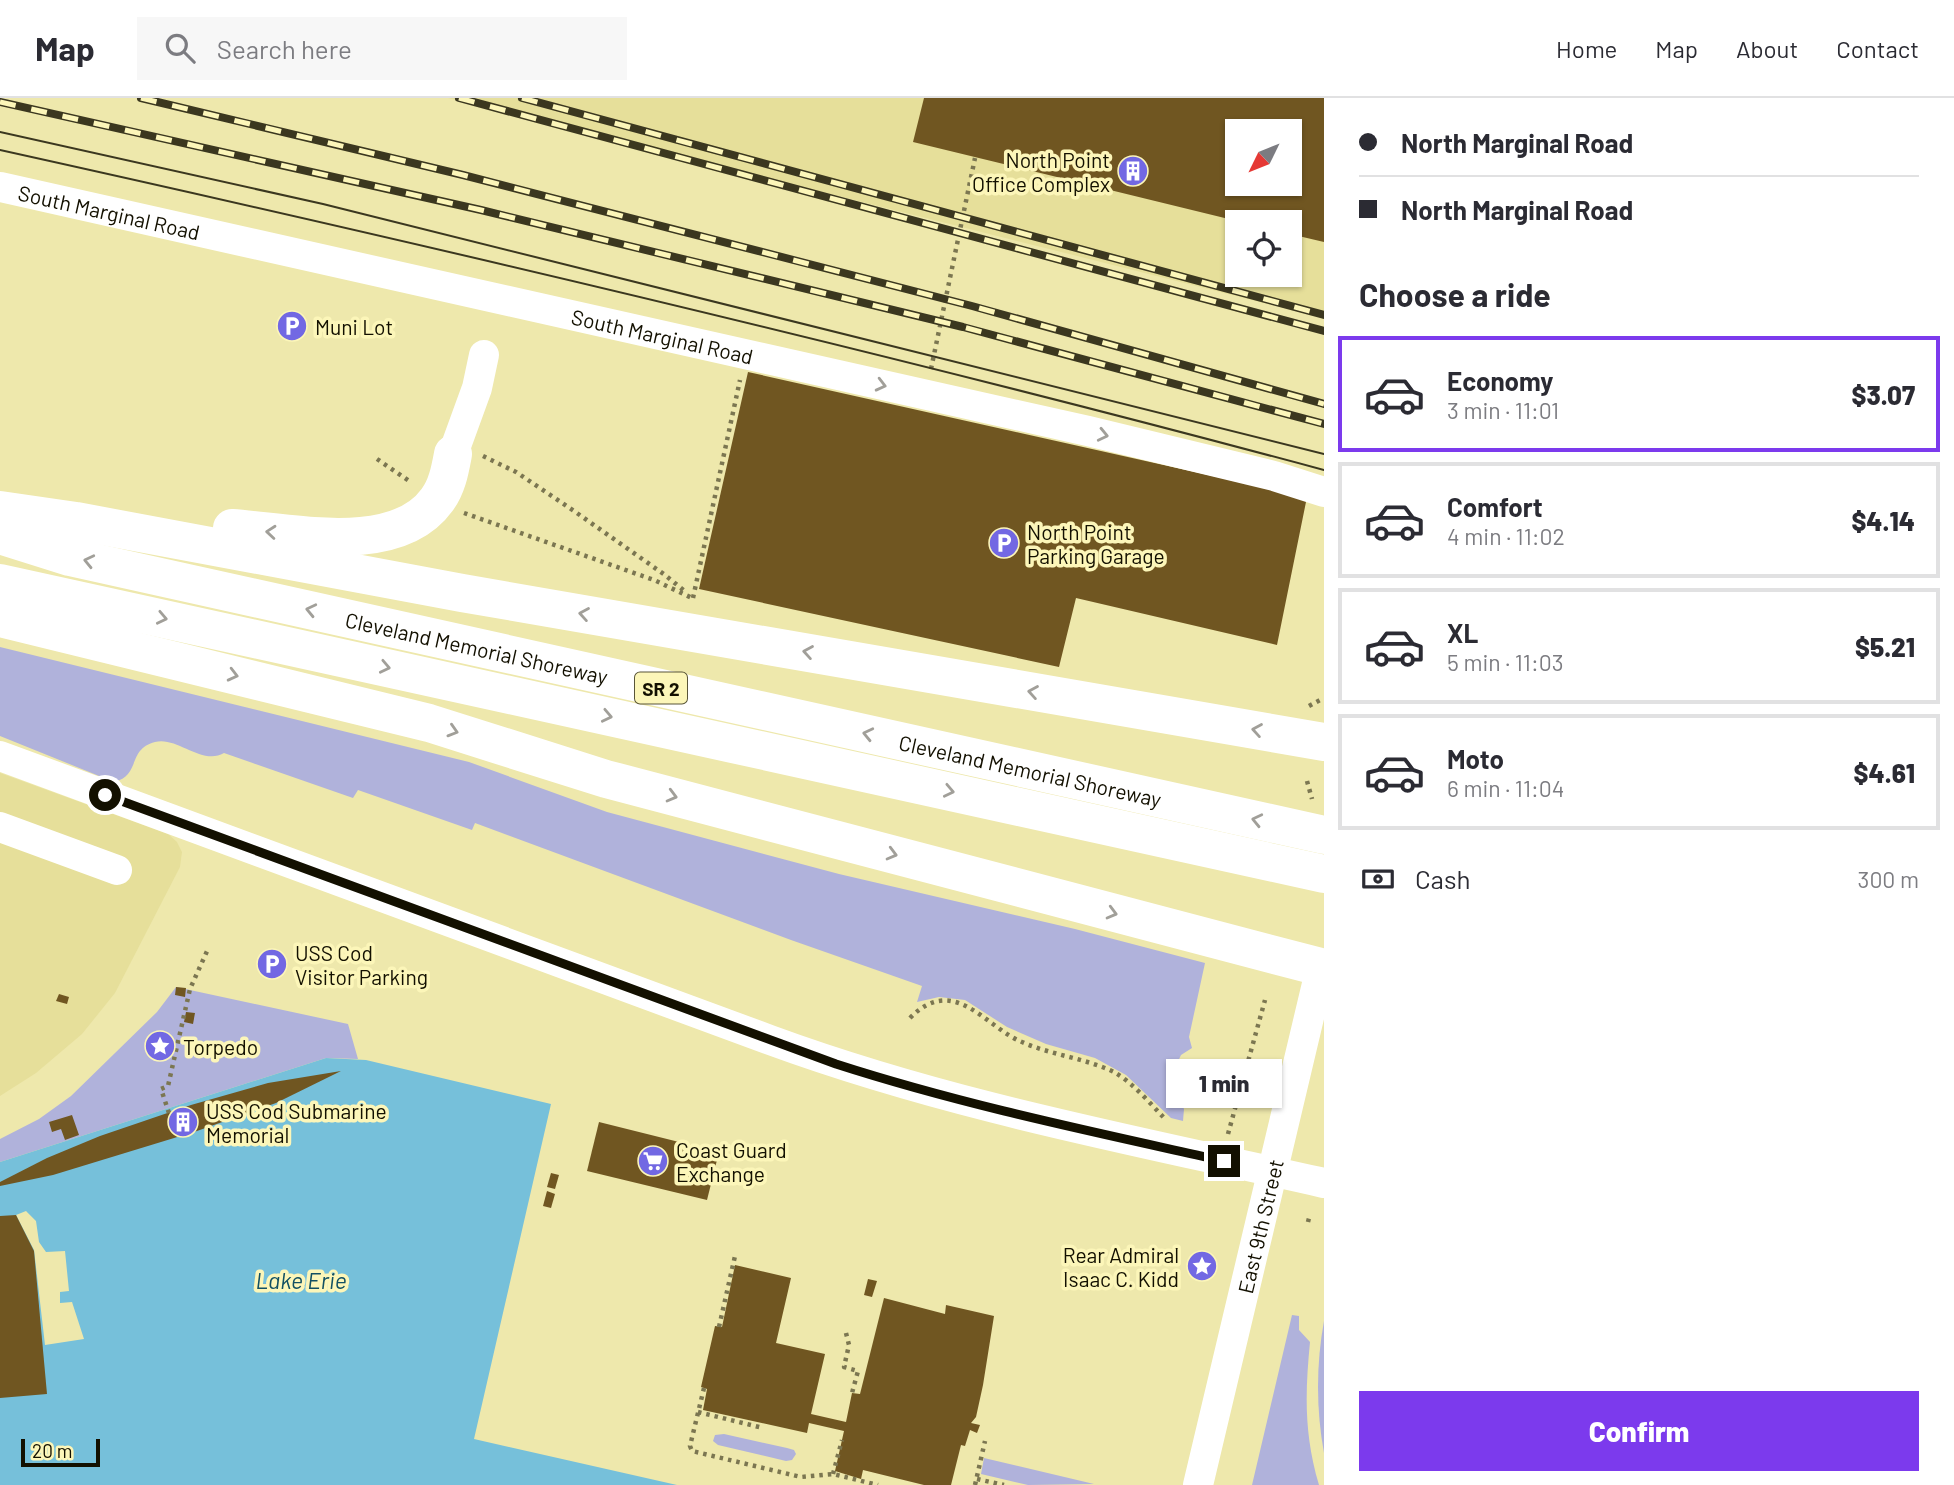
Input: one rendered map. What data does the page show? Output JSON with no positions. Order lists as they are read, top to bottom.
{
  "streets": {
    "highway": ["Cleveland Memorial Shoreway", "SR 2"],
    "street": ["South Marginal Road", "East 9th Street"]
  },
  "one_way": ["South Marginal Road"],
  "water": ["Lake Erie"],
  "places": {
    "building": ["North Point Office Complex", "USS Cod Submarine Memorial"],
    "parking": ["Muni Lot", "North Point Parking Garage", "USS Cod Visitor Parking"],
    "place": ["Torpedo", "Rear Admiral Isaac C. Kidd"],
    "supermarket": ["Coast Guard Exchange"]
  },
  "scale_bar": "20 m",
  "north": "bottom left",
  "page": {
    "header": "Map",
    "search": "Search here",
    "nav": [
      "Home",
      "Map",
      "About",
      "Contact"
    ],
    "banner": ["North Marginal Road", "North Marginal Road"],
    "heading": "Choose a ride",
    "list": [
      {
        "name": "Economy",
        "note": "3 min · 11:01",
        "value": "$3.07"
      },
      {
        "name": "Comfort",
        "note": "4 min · 11:02",
        "value": "$4.14"
      },
      {
        "name": "XL",
        "note": "5 min · 11:03",
        "value": "$5.21"
      },
      {
        "name": "Moto",
        "note": "6 min · 11:04",
        "value": "$4.61"
      }
    ],
    "pay": ["Cash", "300 m"],
    "bubble": "1 min",
    "buttons": "Confirm",
    "scale": "20 m"
  }
}
